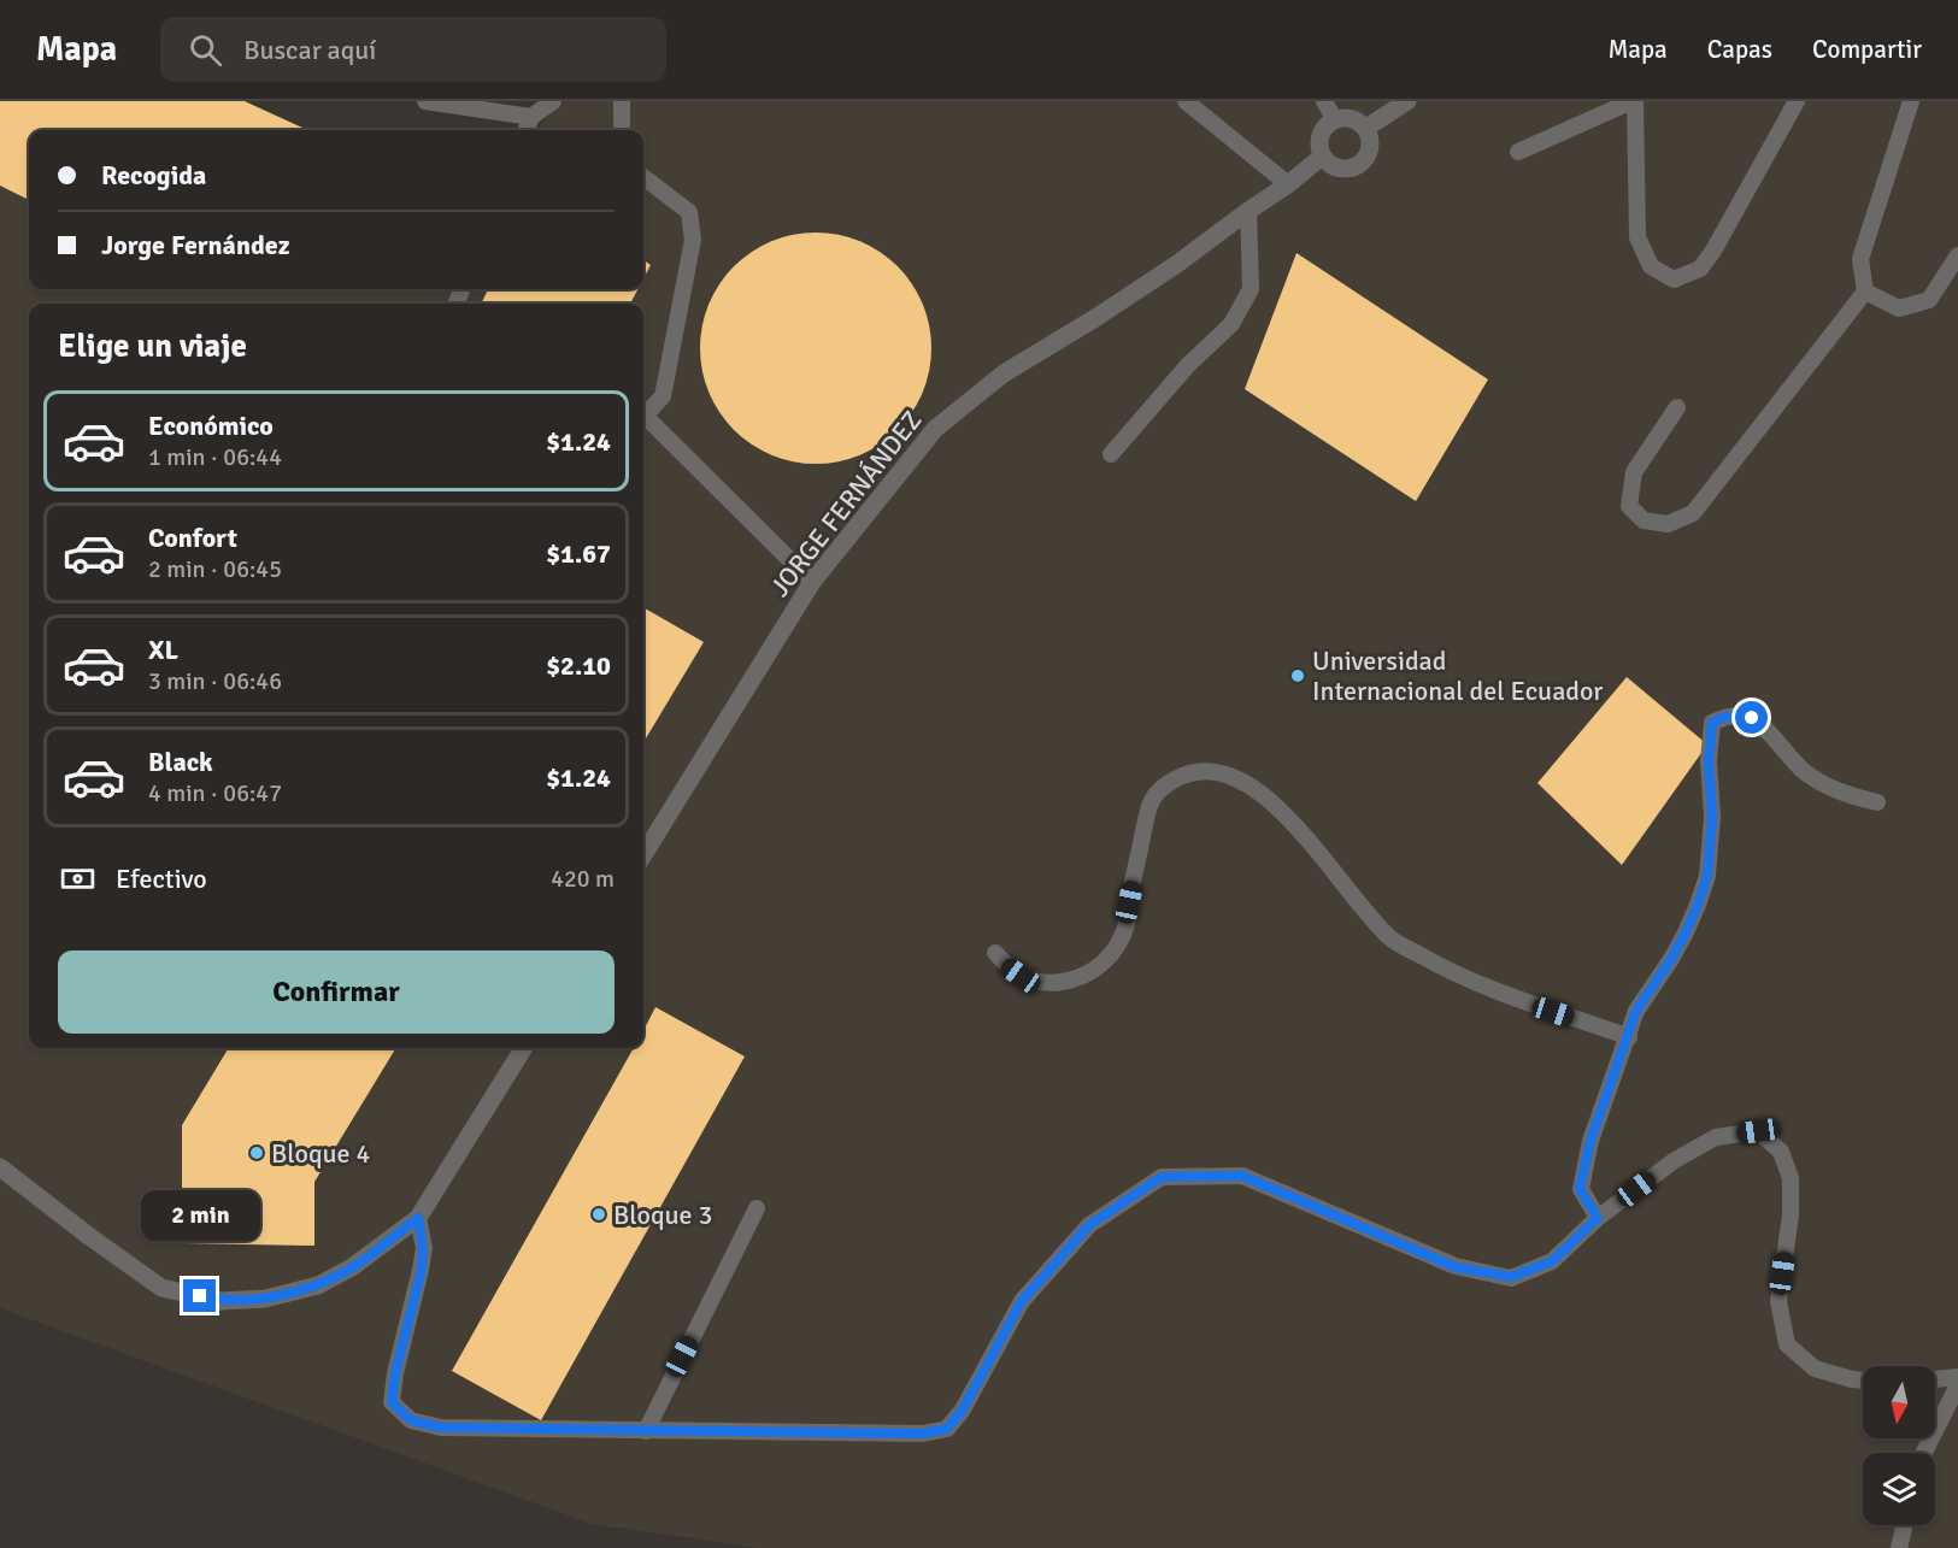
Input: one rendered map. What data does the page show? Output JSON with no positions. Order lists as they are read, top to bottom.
{
  "streets": {
    "street": ["JORGE FERNÁNDEZ"]
  },
  "places": ["Universidad Internacional del Ecuador", "Bloque 4", "Bloque 3"],
  "north": "bottom",
  "page": {
    "header": "Mapa",
    "search": "Buscar aquí",
    "nav": ["Mapa", "Capas", "Compartir"],
    "banner": ["Recogida", "Jorge Fernández"],
    "heading": "Elige un viaje",
    "list": [
      {
        "name": "Económico",
        "note": "1 min · 06:44",
        "value": "$1.24"
      },
      {
        "name": "Confort",
        "note": "2 min · 06:45",
        "value": "$1.67"
      },
      {
        "name": "XL",
        "note": "3 min · 06:46",
        "value": "$2.10"
      },
      {
        "name": "Black",
        "note": "4 min · 06:47",
        "value": "$1.24"
      }
    ],
    "pay": ["Efectivo", "420 m"],
    "buttons": "Confirmar",
    "bubble": "2 min"
  }
}
